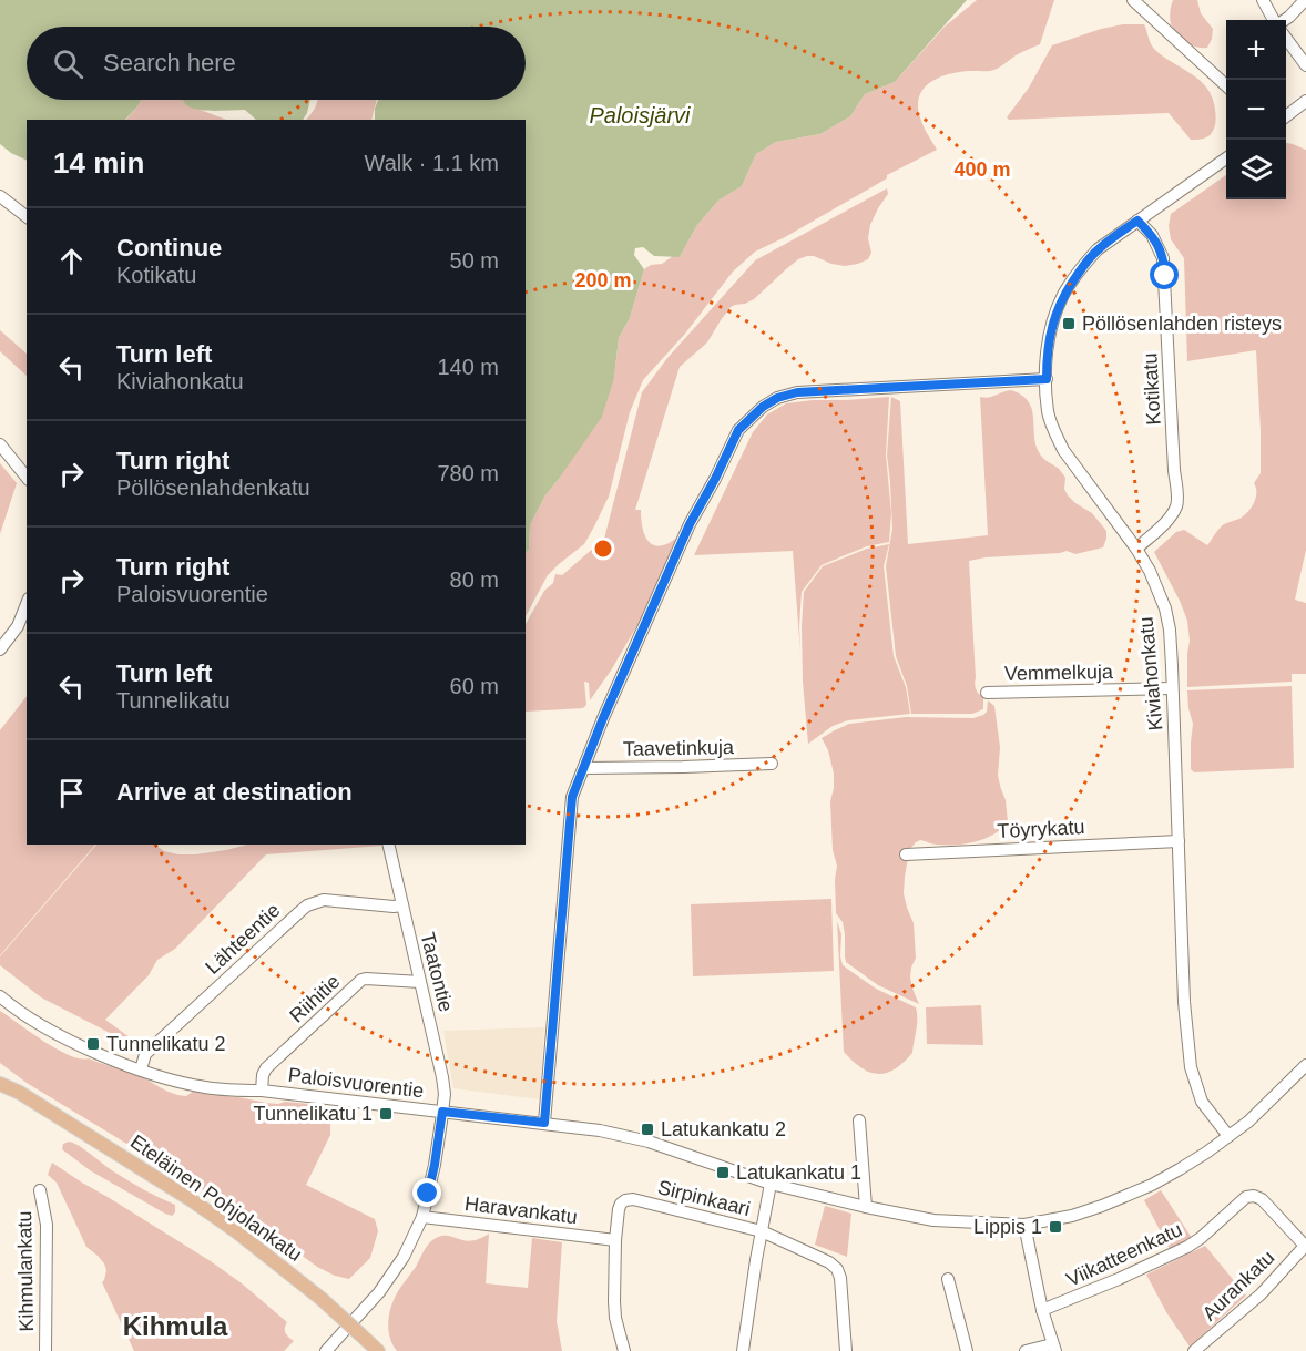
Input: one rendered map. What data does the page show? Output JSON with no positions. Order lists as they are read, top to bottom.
{
  "streets": {
    "main road": ["Eteläinen Pohjolankatu"],
    "street": [
      "Kotikatu",
      "Vemmelkuja",
      "Kiviahonkatu",
      "Taavetinkuja",
      "Töyrykatu",
      "Lähteentie",
      "Taatontie",
      "Riihitie",
      "Paloisvuorentie",
      "Sirpinkaari",
      "Haravankatu",
      "Viikatteenkatu",
      "Kihmulankatu",
      "Aurankatu"
    ]
  },
  "crossings": [
    ["Kotikatu", "Kiviahonkatu"],
    ["Vemmelkuja", "Kiviahonkatu"],
    ["Kiviahonkatu", "Töyrykatu"],
    ["Kiviahonkatu", "Paloisvuorentie"],
    ["Lähteentie", "Taatontie"],
    ["Lähteentie", "Paloisvuorentie"],
    ["Taatontie", "Riihitie"],
    ["Taatontie", "Paloisvuorentie"],
    ["Taatontie", "Haravankatu"],
    ["Riihitie", "Paloisvuorentie"],
    ["Sirpinkaari", "Haravankatu"],
    ["Viikatteenkatu", "Aurankatu"]
  ],
  "districts": ["Kihmula"],
  "water": ["Paloisjärvi"],
  "places": {
    "transit": [
      "Pöllösenlahden risteys",
      "Tunnelikatu 2",
      "Tunnelikatu 1",
      "Latukankatu 2",
      "Latukankatu 1",
      "Lippis 1"
    ]
  },
  "page": {
    "map_buttons": ["+", "−"],
    "search": "Search here",
    "heading": ["14 min", "Walk · 1.1 km"],
    "list": [
      ["Continue", "Kotikatu", "50 m"],
      ["Turn left", "Kiviahonkatu", "140 m"],
      ["Turn right", "Pöllösenlahdenkatu", "780 m"],
      ["Turn right", "Paloisvuorentie", "80 m"],
      ["Turn left", "Tunnelikatu", "60 m"],
      "Arrive at destination"
    ]
  },
  "rings": ["400 m", "200 m"]
}
